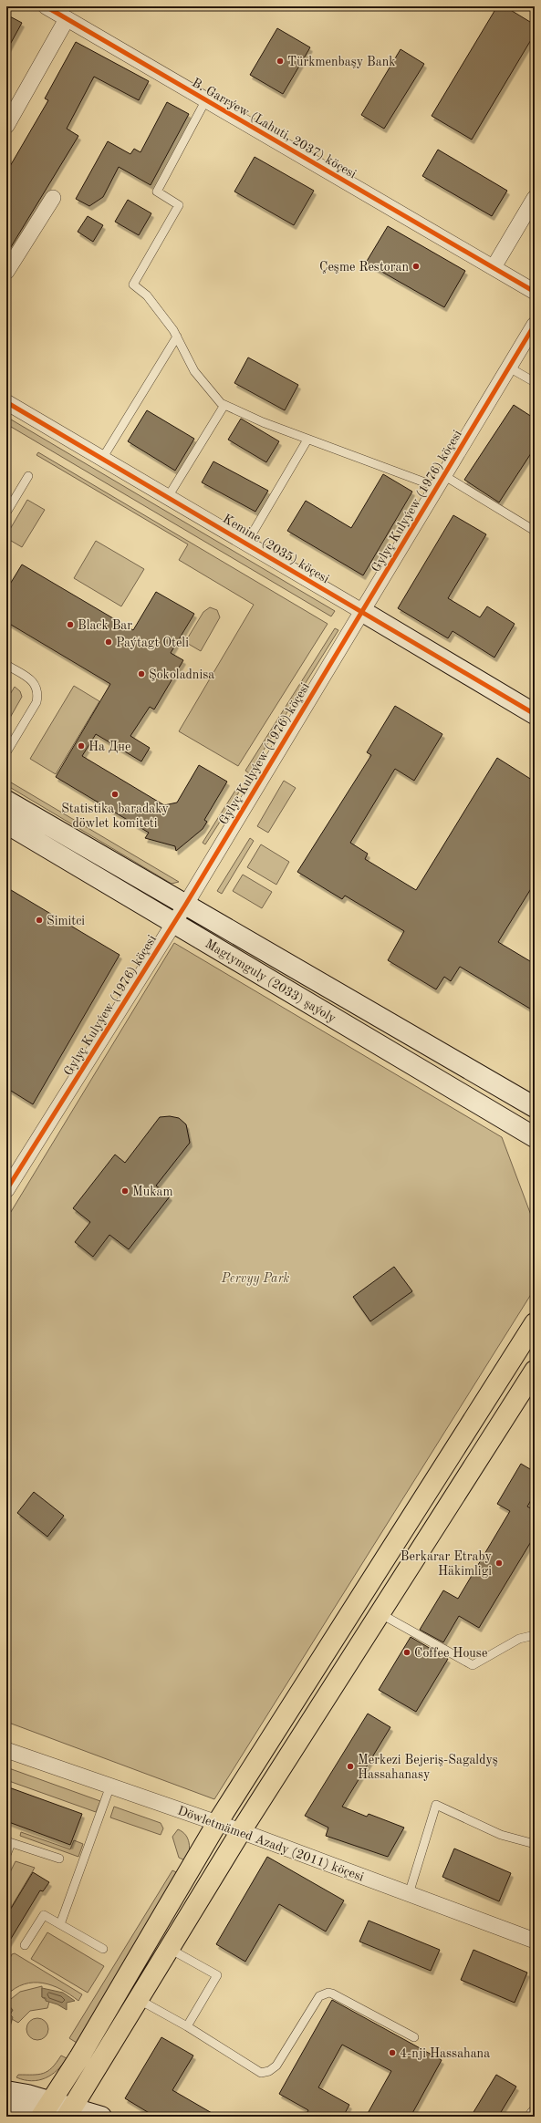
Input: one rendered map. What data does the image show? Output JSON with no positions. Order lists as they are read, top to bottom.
{
  "streets": {
    "main road": ["Kemine (2035) köçesi", "Magtymguly (2033) şaýoly"],
    "street": ["B. Garrýew (Lahuti, 2037) köçesi", "Gylyç Kulyýew (1976) köçesi", "Döwletmämed Azady (2011) köçesi"]
  },
  "crossings": [
    ["Gylyç Kulyýew (1976) köçesi", "Kemine (2035) köçesi"],
    ["Gylyç Kulyýew (1976) köçesi", "Magtymguly (2033) şaýoly"]
  ],
  "parks": ["Pervyy Park"],
  "places": [
    "Türkmenbaşy Bank",
    "Çeşme Restoran",
    "Black Bar",
    "Paýtagt Oteli",
    "Şokoladnisa",
    "На Дне",
    "Statistika baradaky döwlet komiteti",
    "Simitci",
    "Mukam",
    "Berkarar Etraby Häkimligi",
    "Coffee House",
    "Merkezi Bejeriş-Sagaldyş Hassahanasy",
    "4-nji Hassahana"
  ]
}
